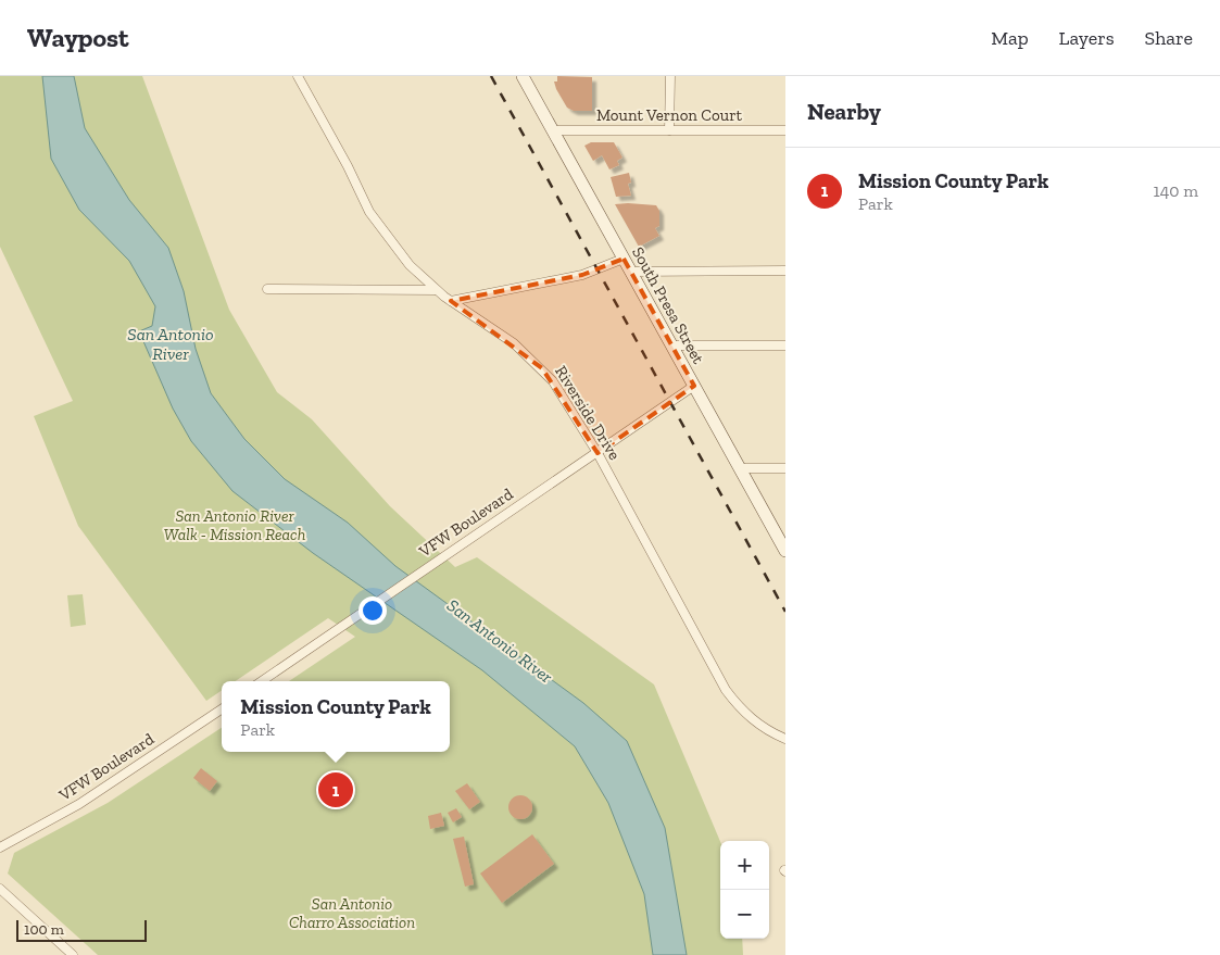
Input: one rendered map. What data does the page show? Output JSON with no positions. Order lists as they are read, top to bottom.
{
  "streets": {
    "main road": ["South Presa Street"],
    "street": ["Mount Vernon Court", "Riverside Drive", "VFW Boulevard"]
  },
  "crossings": [
    ["Mount Vernon Court", "South Presa Street"],
    ["South Presa Street", "VFW Boulevard"],
    ["Riverside Drive", "VFW Boulevard"]
  ],
  "water": ["San Antonio River"],
  "parks": ["San Antonio River Walk - Mission Reach", "San Antonio Charro Association"],
  "scale_bar": "100 m",
  "page": {
    "header": "Waypost",
    "nav": ["Map", "Layers", "Share"],
    "heading": "Nearby",
    "list": [
      {
        "mark": "1",
        "name": "Mission County Park",
        "note": "Park",
        "value": "140 m"
      }
    ],
    "popup": ["Mission County Park", "Park"],
    "pins": "1",
    "map_buttons": ["+", "−"],
    "scale": "100 m"
  }
}
